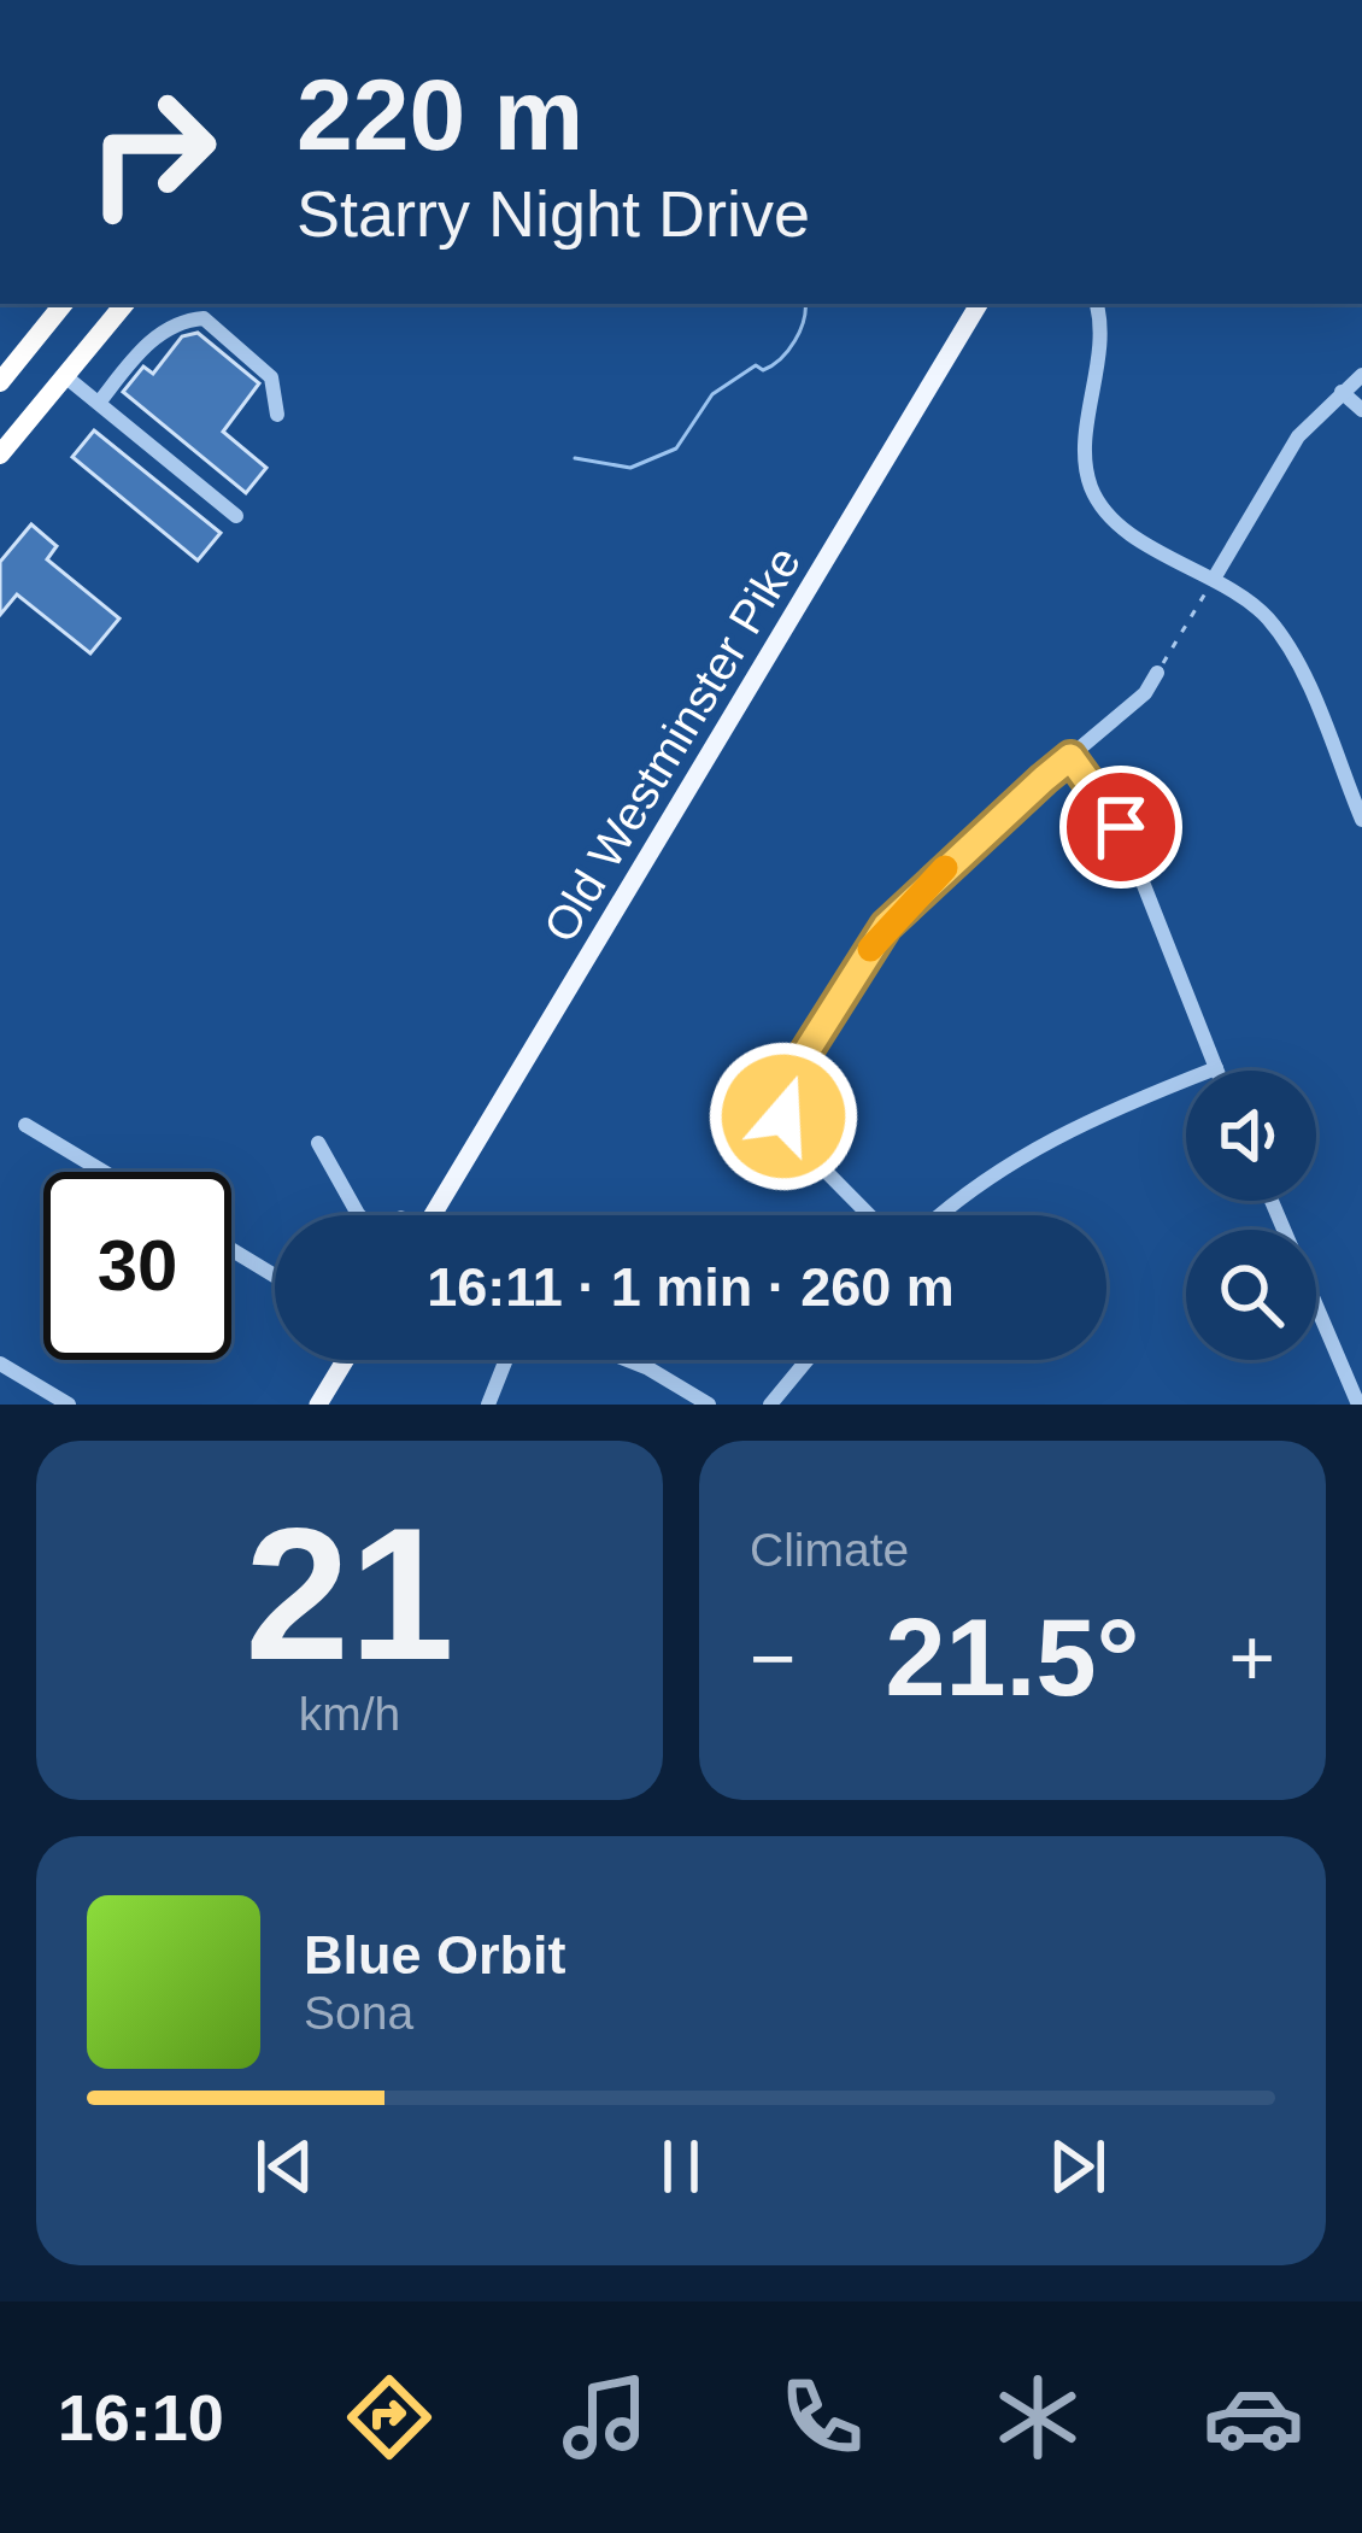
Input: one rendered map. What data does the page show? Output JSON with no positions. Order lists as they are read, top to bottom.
{
  "streets": {
    "main road": ["Old Westminster Pike"]
  },
  "page": {
    "turn": ["220 m", "Starry Night Drive"],
    "limit": "30",
    "trip": "16:11 · 1 min · 260 m",
    "tile": [
      ["21", "km/h"],
      "Climate"
    ],
    "heat": ["−", "21.5°", "+"],
    "song": ["Blue Orbit", "Sona"],
    "tabs": "16:10"
  }
}
